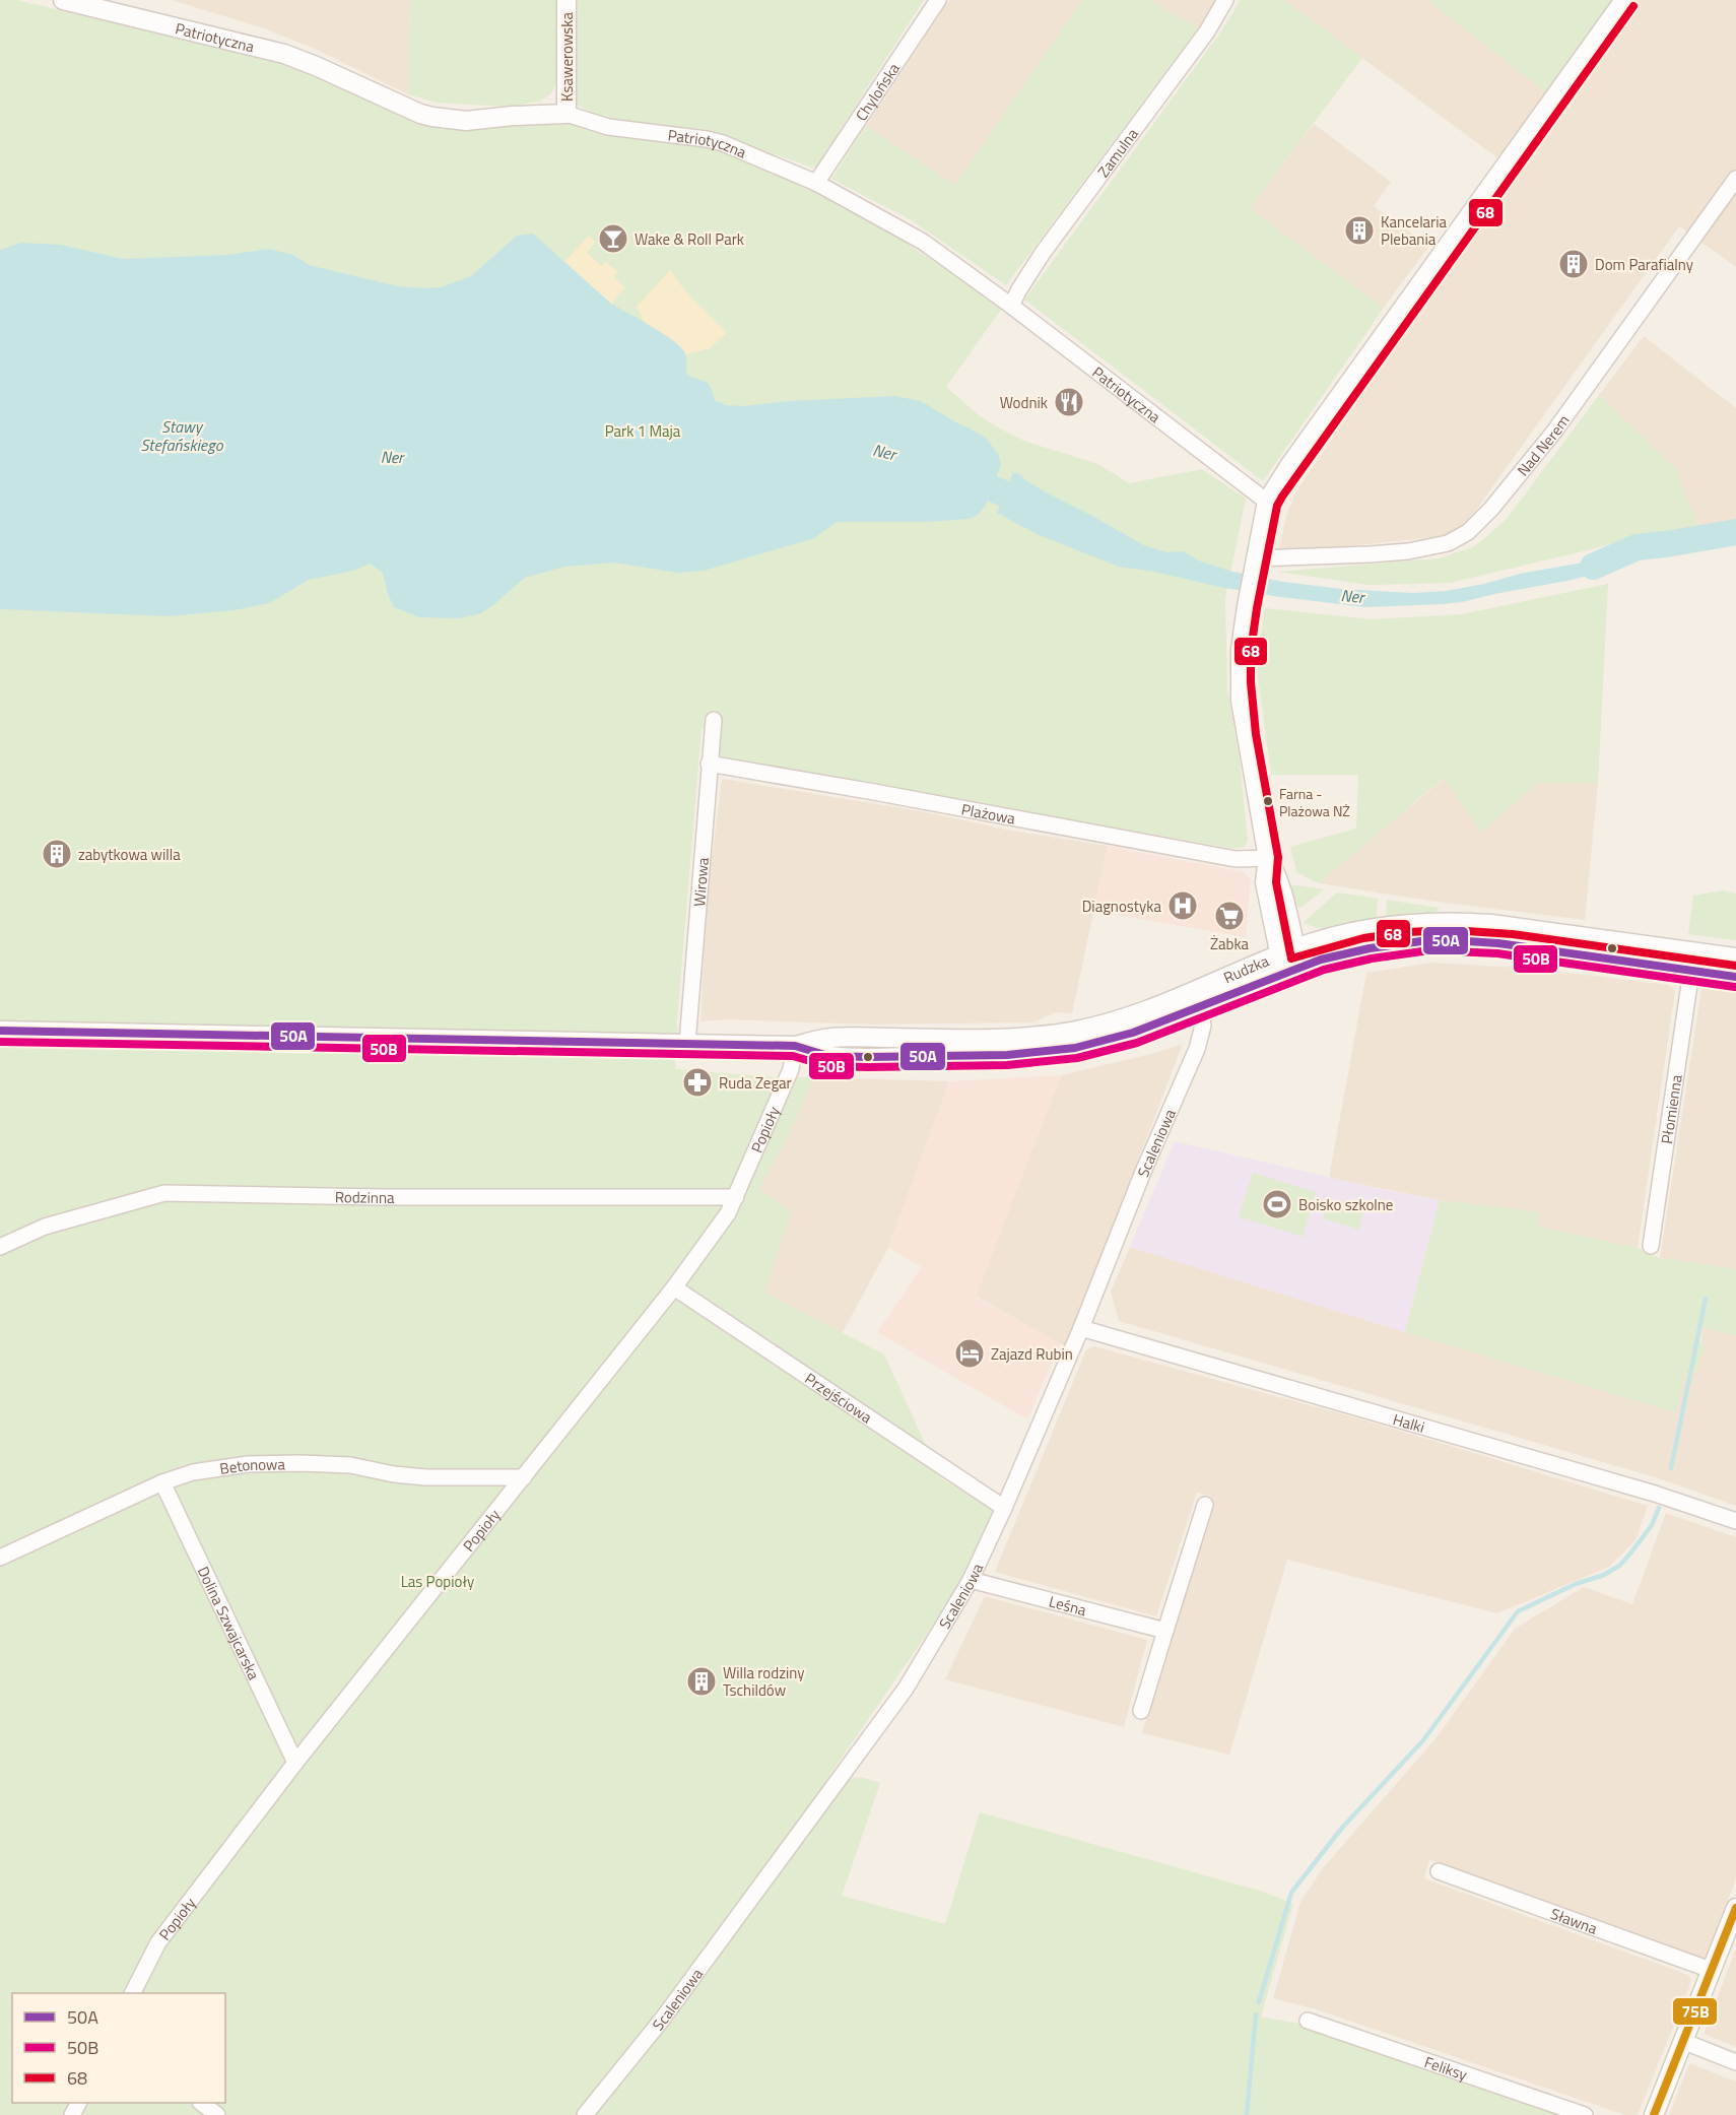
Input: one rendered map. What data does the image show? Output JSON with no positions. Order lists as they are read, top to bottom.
{
  "streets": {
    "street": [
      "Patriotyczna",
      "Ksawerowska",
      "Chylońska",
      "Zamulna",
      "Nad Nerem",
      "Plażowa",
      "Wirowa",
      "Rudzka",
      "Płomienna",
      "Popioły",
      "Scaleniowa",
      "Rodzinna",
      "Przejściowa",
      "Halki",
      "Betonowa",
      "Leśna",
      "Dolina Szwajcarska",
      "Sławna",
      "Feliksy"
    ]
  },
  "crossings": [
    ["Patriotyczna", "Ksawerowska"],
    ["Patriotyczna", "Chylońska"],
    ["Patriotyczna", "Zamulna"],
    ["Plażowa", "Wirowa"],
    ["Wirowa", "Rudzka"],
    ["Rudzka", "Płomienna"],
    ["Rudzka", "Popioły"],
    ["Rudzka", "Scaleniowa"],
    ["Popioły", "Rodzinna"],
    ["Popioły", "Przejściowa"],
    ["Popioły", "Betonowa"],
    ["Popioły", "Dolina Szwajcarska"],
    ["Scaleniowa", "Przejściowa"],
    ["Scaleniowa", "Halki"],
    ["Scaleniowa", "Leśna"],
    ["Betonowa", "Dolina Szwajcarska"]
  ],
  "water": ["Stawy Stefańskiego", "Ner"],
  "parks": ["Park 1 Maja", "Las Popioły"],
  "places": {
    "building": [
      "Kancelaria Plebania",
      "Dom Parafialny",
      "zabytkowa willa",
      "Willa rodziny Tschildów"
    ],
    "bar": ["Wake & Roll Park"],
    "restaurant": ["Wodnik"],
    "other": ["Farna - Plażowa NŻ"],
    "hospital": ["Diagnostyka"],
    "supermarket": ["Żabka"],
    "pharmacy": ["Ruda Zegar"],
    "sports": ["Boisko szkolne"],
    "hotel": ["Zajazd Rubin"]
  },
  "lines": [
    "transit line 68",
    "transit line 50A",
    "transit line 50B",
    "transit line 75B"
  ],
  "legend": ["50A", "50B", "68"]
}
